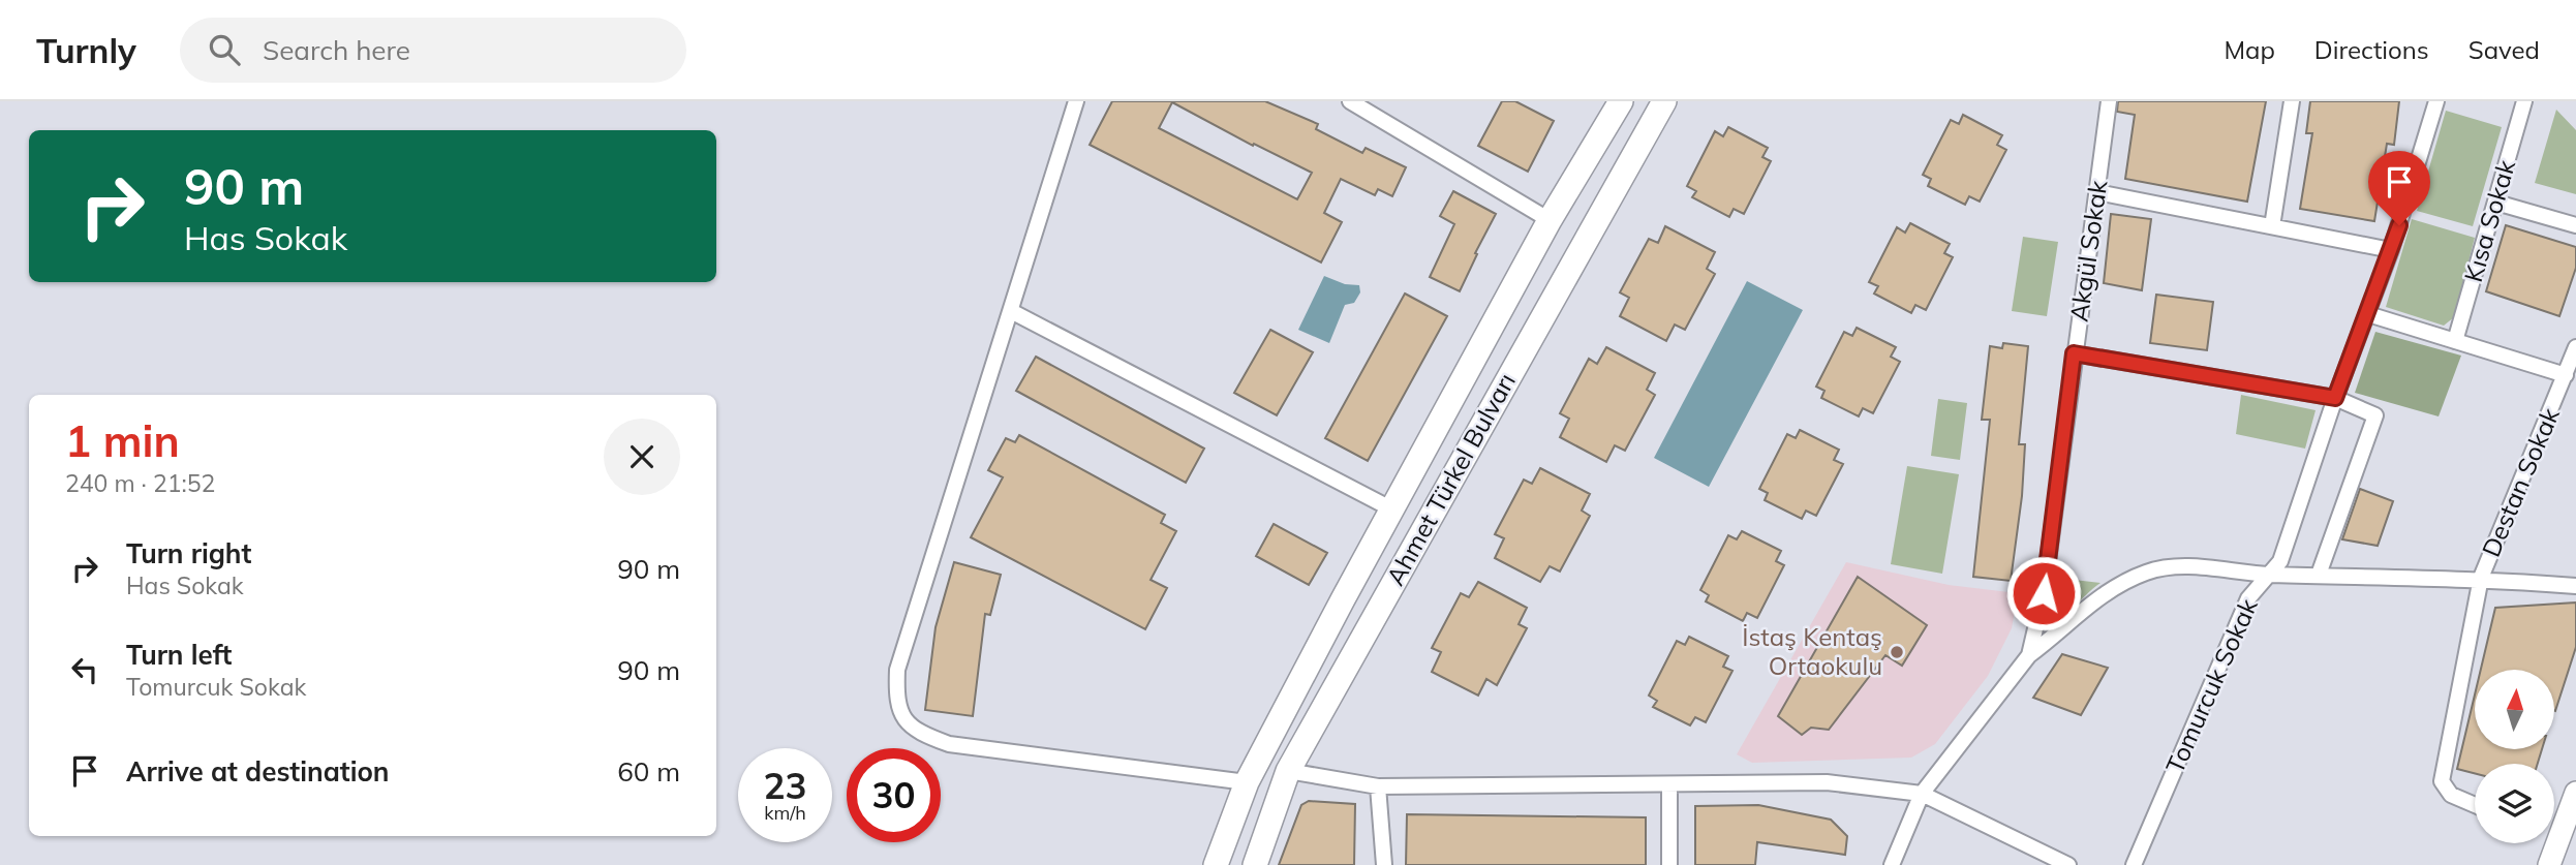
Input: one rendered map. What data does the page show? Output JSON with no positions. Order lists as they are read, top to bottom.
{
  "streets": {
    "main road": ["Ahmet Türkel Bulvarı"],
    "street": [
      "Kısa Sokak",
      "Akgül Sokak",
      "Destan Sokak",
      "Tomurcuk Sokak"
    ]
  },
  "places": ["İstaş Kentaş Ortaokulu"],
  "north": "top",
  "page": {
    "header": "Turnly",
    "search": "Search here",
    "nav": ["Map", "Directions", "Saved"],
    "turn": ["90 m", "Has Sokak"],
    "heading": ["1 min", "240 m · 21:52"],
    "list": [
      {
        "name": "Turn right",
        "note": "Has Sokak",
        "value": "90 m"
      },
      {
        "name": "Turn left",
        "note": "Tomurcuk Sokak",
        "value": "90 m"
      },
      {
        "name": "Arrive at destination",
        "value": "60 m"
      }
    ],
    "speed": "23 km/h",
    "limit": "30"
  }
}
